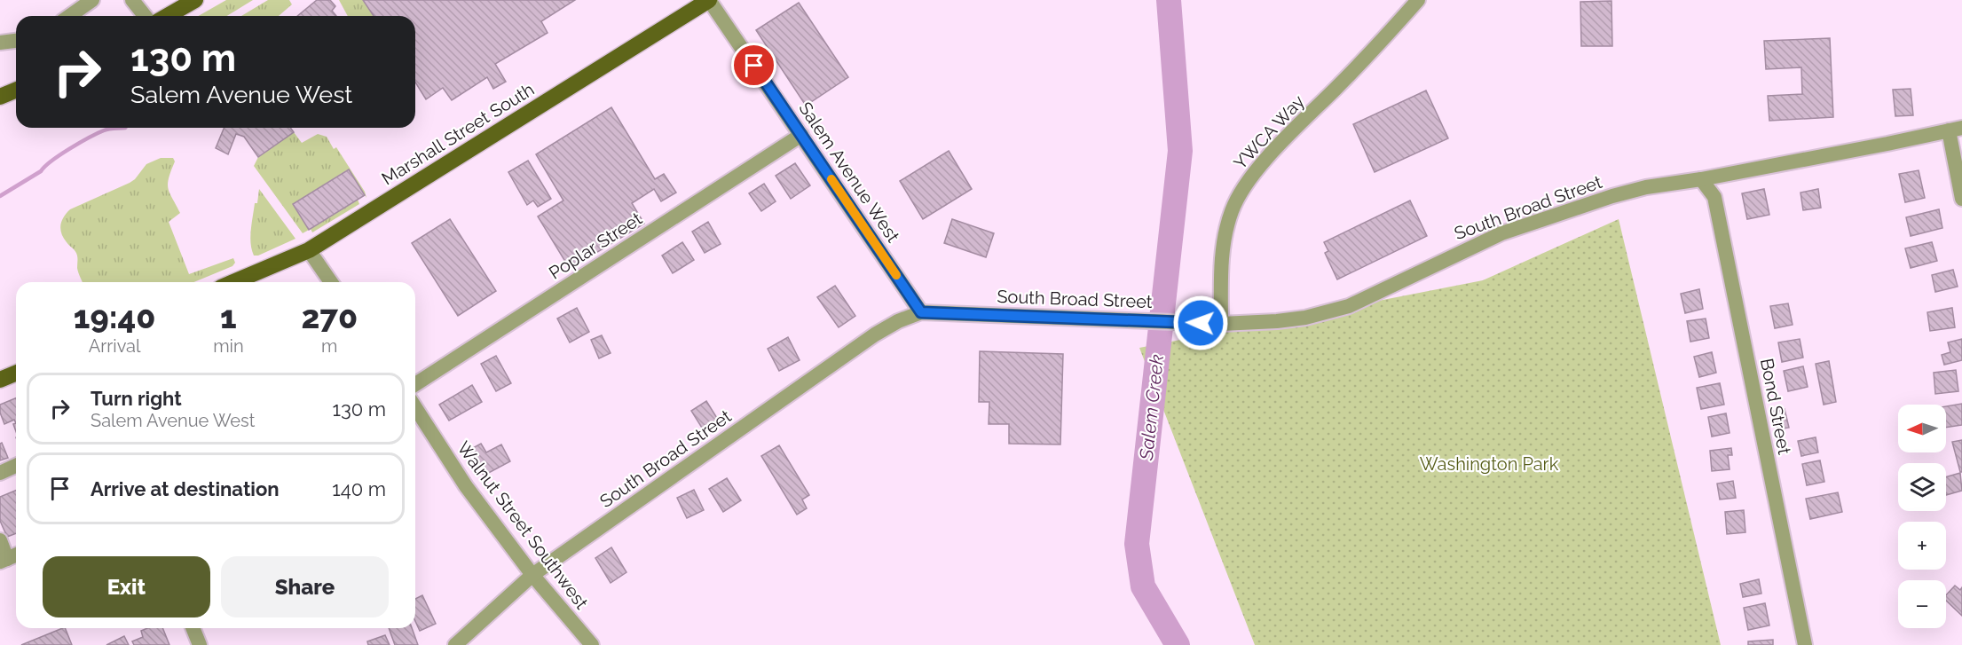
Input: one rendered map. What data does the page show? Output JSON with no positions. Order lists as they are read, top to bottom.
{
  "streets": {
    "main road": ["Marshall Street South"],
    "street": [
      "YWCA Way",
      "Salem Avenue West",
      "South Broad Street",
      "Poplar Street",
      "Bond Street",
      "Walnut Street Southwest"
    ]
  },
  "crossings": [
    ["YWCA Way", "South Broad Street"],
    ["Marshall Street South", "Salem Avenue West"],
    ["Salem Avenue West", "South Broad Street"],
    ["Salem Avenue West", "Poplar Street"],
    ["South Broad Street", "Bond Street"],
    ["South Broad Street", "Walnut Street Southwest"]
  ],
  "water": ["Salem Creek"],
  "parks": ["Washington Park"],
  "north": "left",
  "page": {
    "turn": ["130 m", "Salem Avenue West"],
    "eta": [
      "19:40",
      "Arrival",
      "1",
      "min",
      "270",
      "m"
    ],
    "list": [
      {
        "name": "Turn right",
        "note": "Salem Avenue West",
        "value": "130 m"
      },
      {
        "name": "Arrive at destination",
        "value": "140 m"
      }
    ],
    "map_buttons": ["+", "−"],
    "buttons": ["Exit", "Share"]
  }
}
